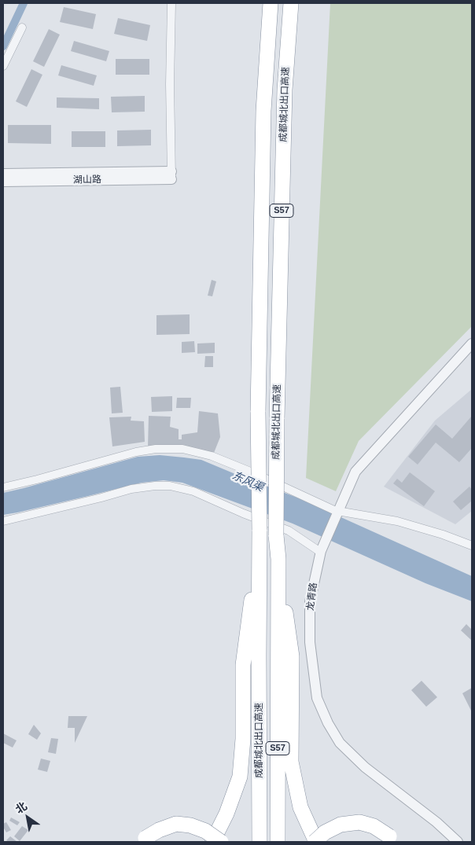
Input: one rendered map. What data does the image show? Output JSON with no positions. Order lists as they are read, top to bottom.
{
  "streets": {
    "highway": ["成都城北出口高速", "S57"],
    "street": ["湖山路", "龙青路"]
  },
  "water": ["东风渠"],
  "north": "top left"
}
